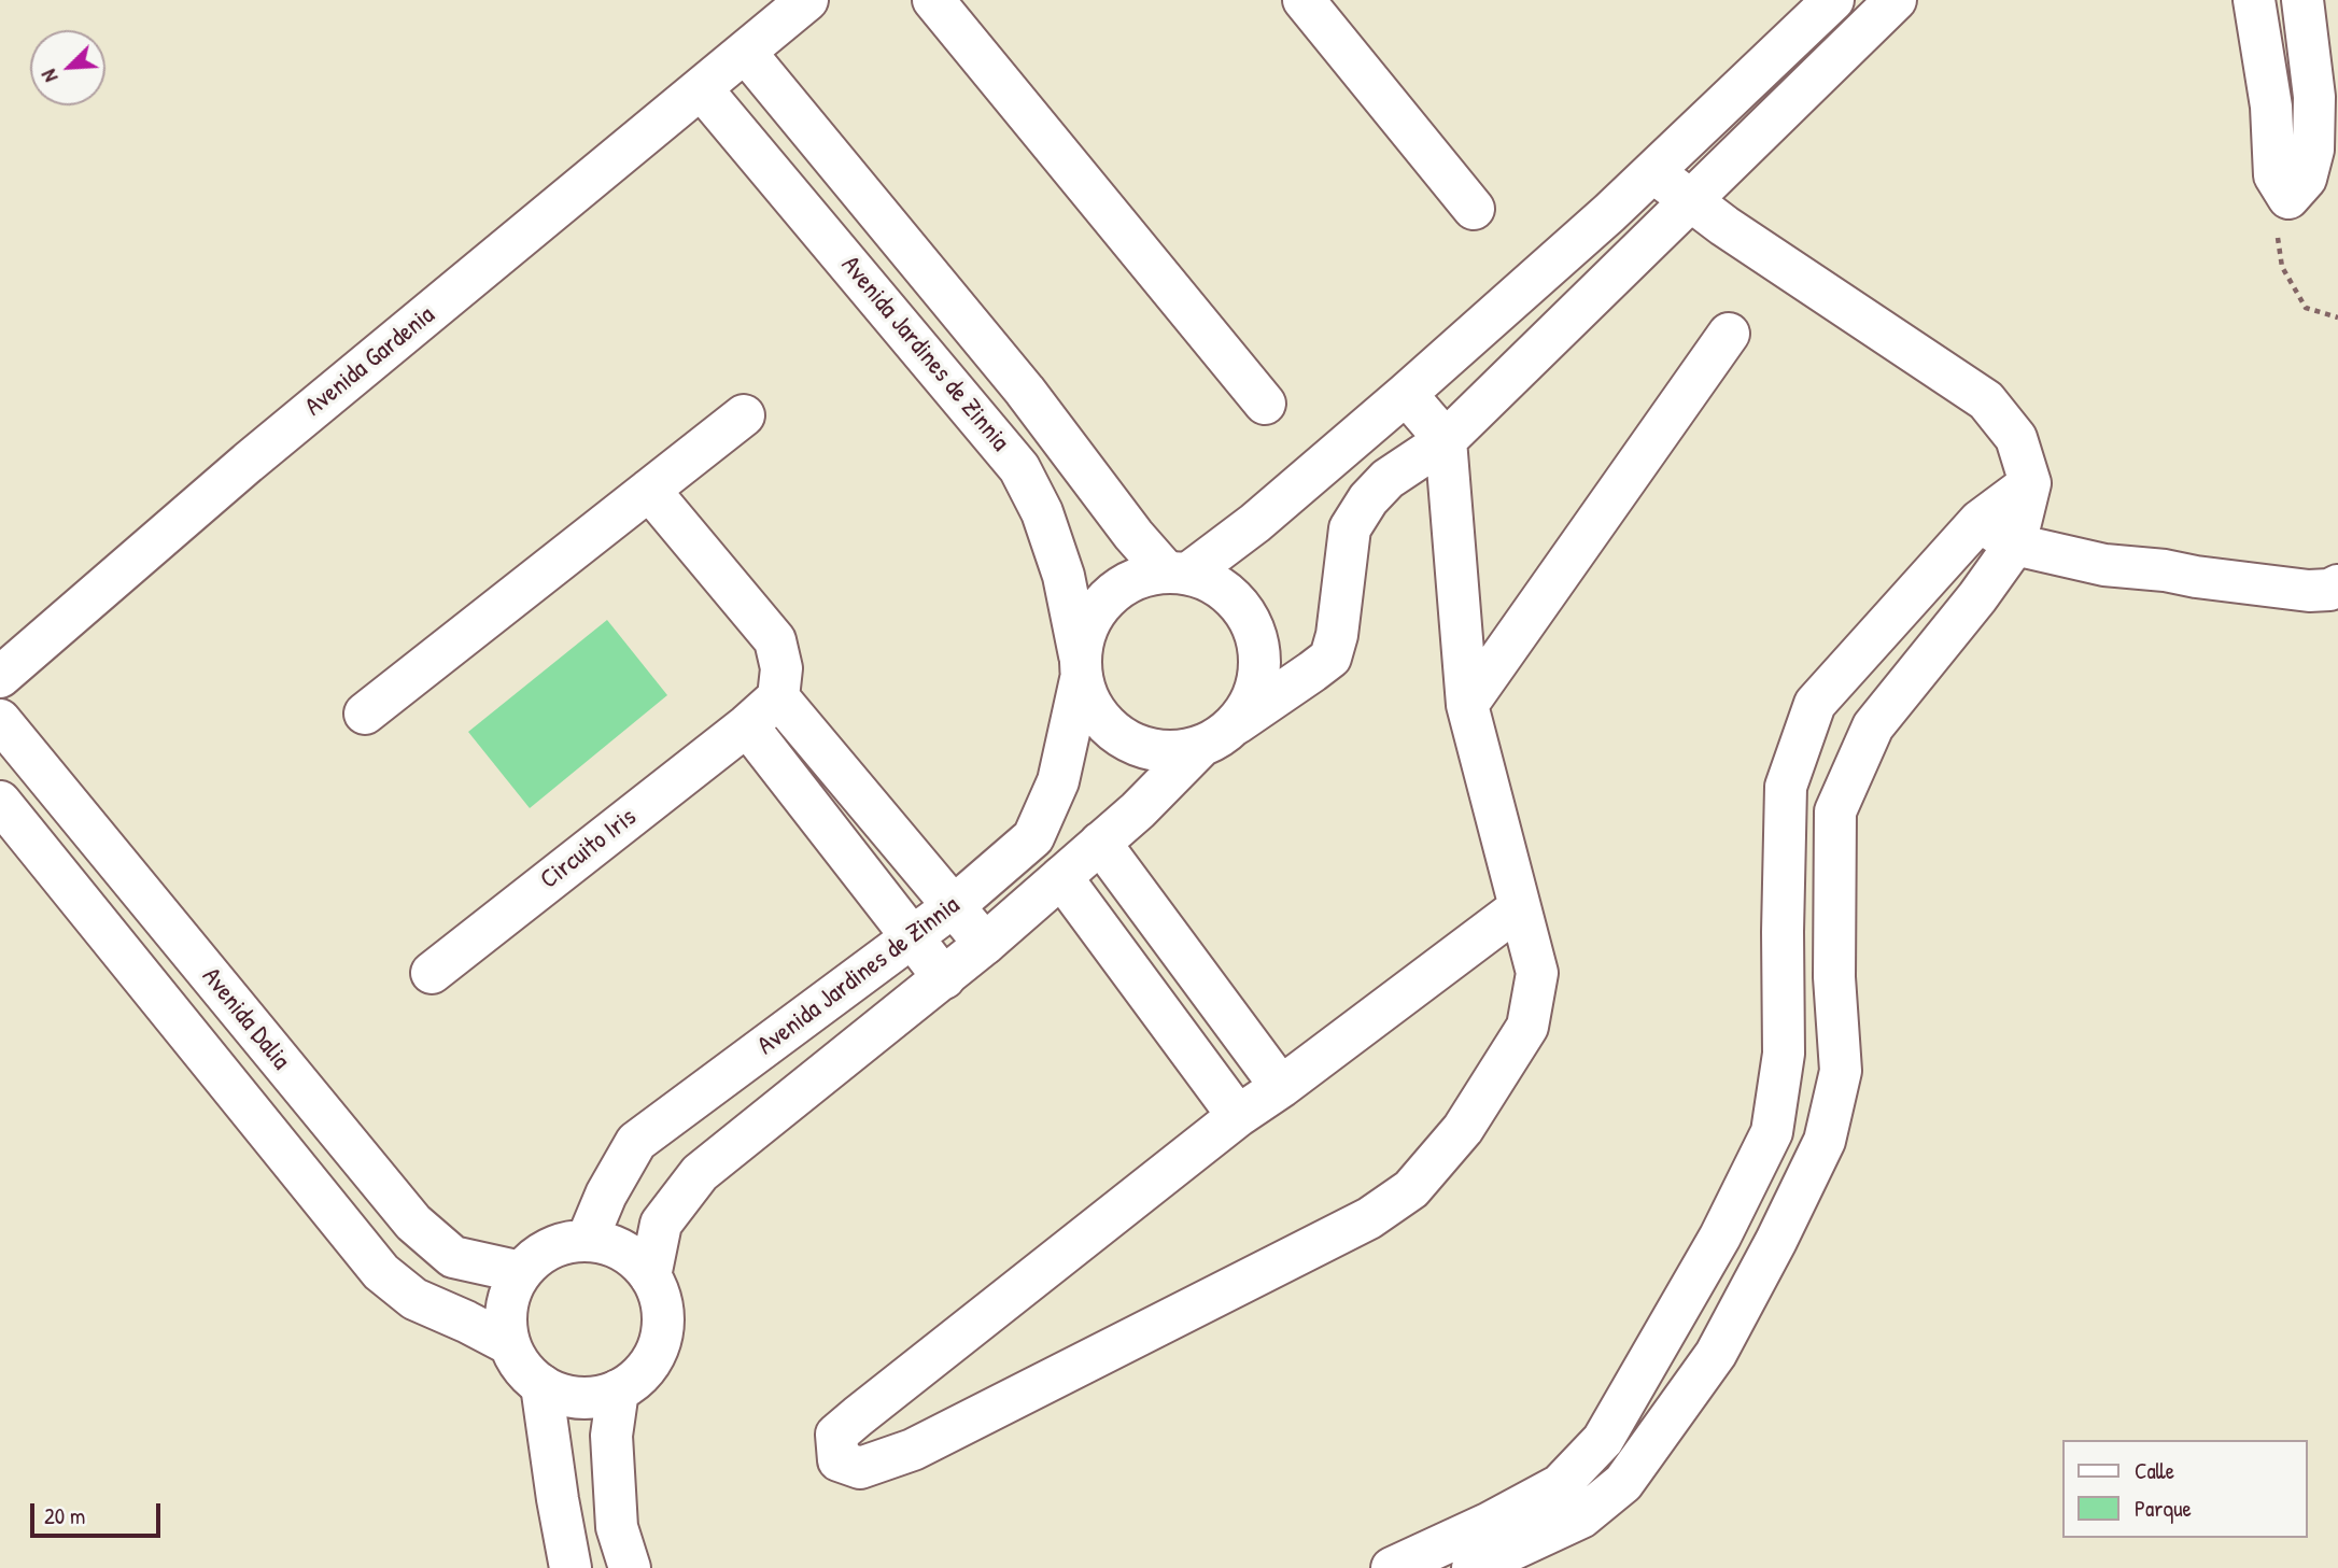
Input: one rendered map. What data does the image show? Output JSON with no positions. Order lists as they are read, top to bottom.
{
  "streets": {
    "street": [
      "Avenida Jardines de Zinnia",
      "Avenida Gardenia",
      "Circuito Iris",
      "Avenida Dalia"
    ]
  },
  "crossings": [
    ["Avenida Jardines de Zinnia", "Avenida Gardenia"],
    ["Avenida Jardines de Zinnia", "Avenida Dalia"]
  ],
  "legend": ["Calle", "Parque"],
  "scale_bar": "20 m",
  "north": "bottom left"
}
